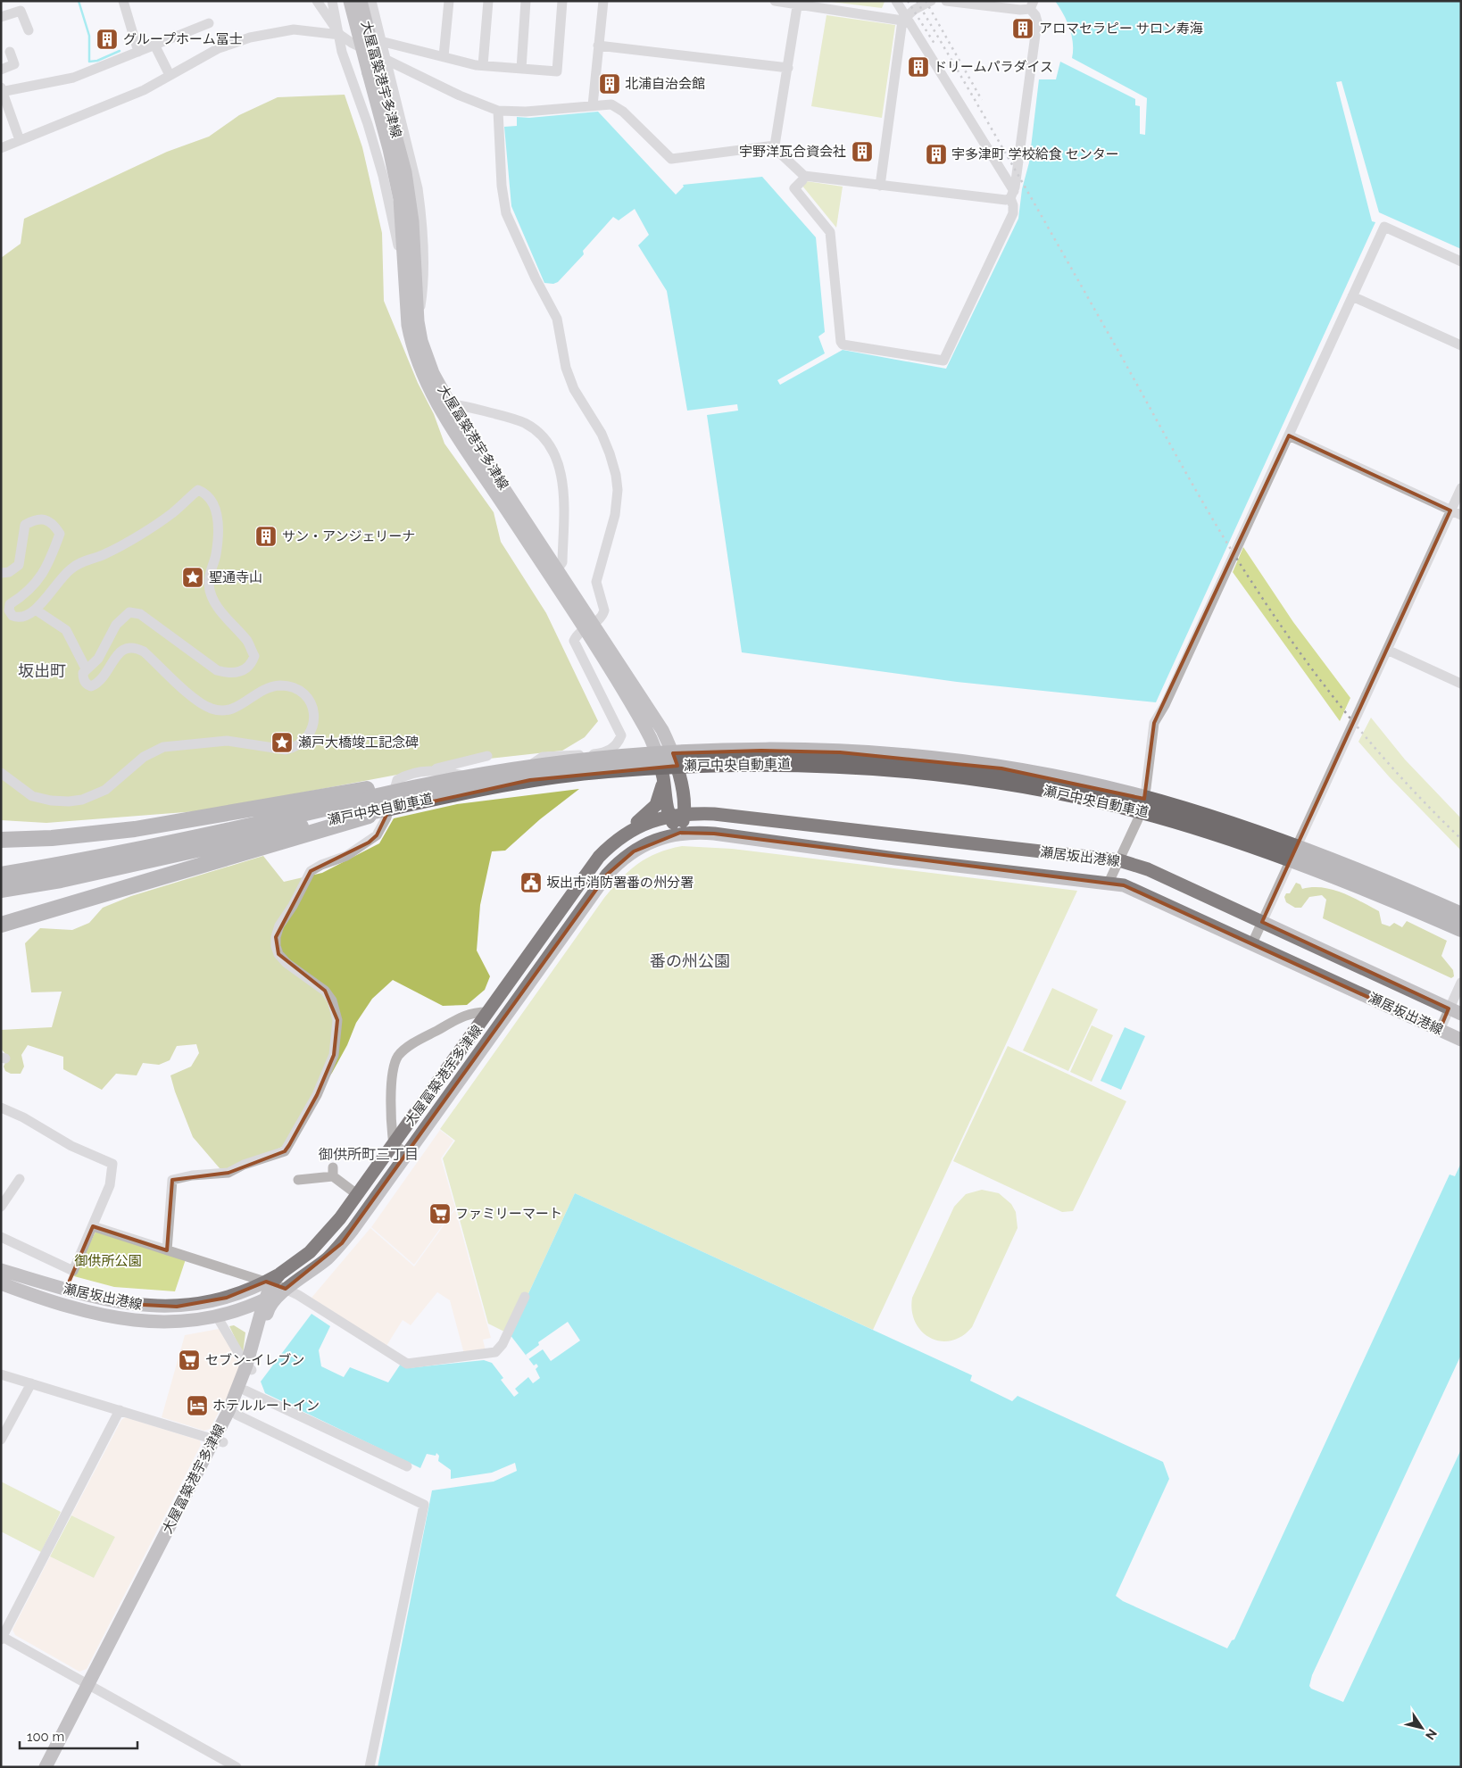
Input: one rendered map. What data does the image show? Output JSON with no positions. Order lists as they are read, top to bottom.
{
  "streets": {
    "highway": ["瀬戸中央自動車道"],
    "main road": ["大屋冨築港宇多津線", "瀬居坂出港線"]
  },
  "crossings": [
    ["大屋冨築港宇多津線", "瀬居坂出港線"]
  ],
  "districts": ["坂出町", "番の州公園", "御供所町三丁目"],
  "parks": ["御供所公園"],
  "places": {
    "building": [
      "アロマセラピー サロン寿海",
      "グループホーム冨士",
      "ドリームパラダイス",
      "北浦自治会館",
      "宇野洋瓦合資会社",
      "宇多津町 学校給食 センター",
      "サン・アンジェリーナ"
    ],
    "place": ["聖通寺山", "瀬戸大橋竣工記念碑"],
    "public building": ["坂出市消防署番の州分署"],
    "supermarket": ["ファミリーマート", "セブン-イレブン"],
    "hotel": ["ホテルルートイン"]
  },
  "scale_bar": "100 m",
  "north": "bottom right"
}
